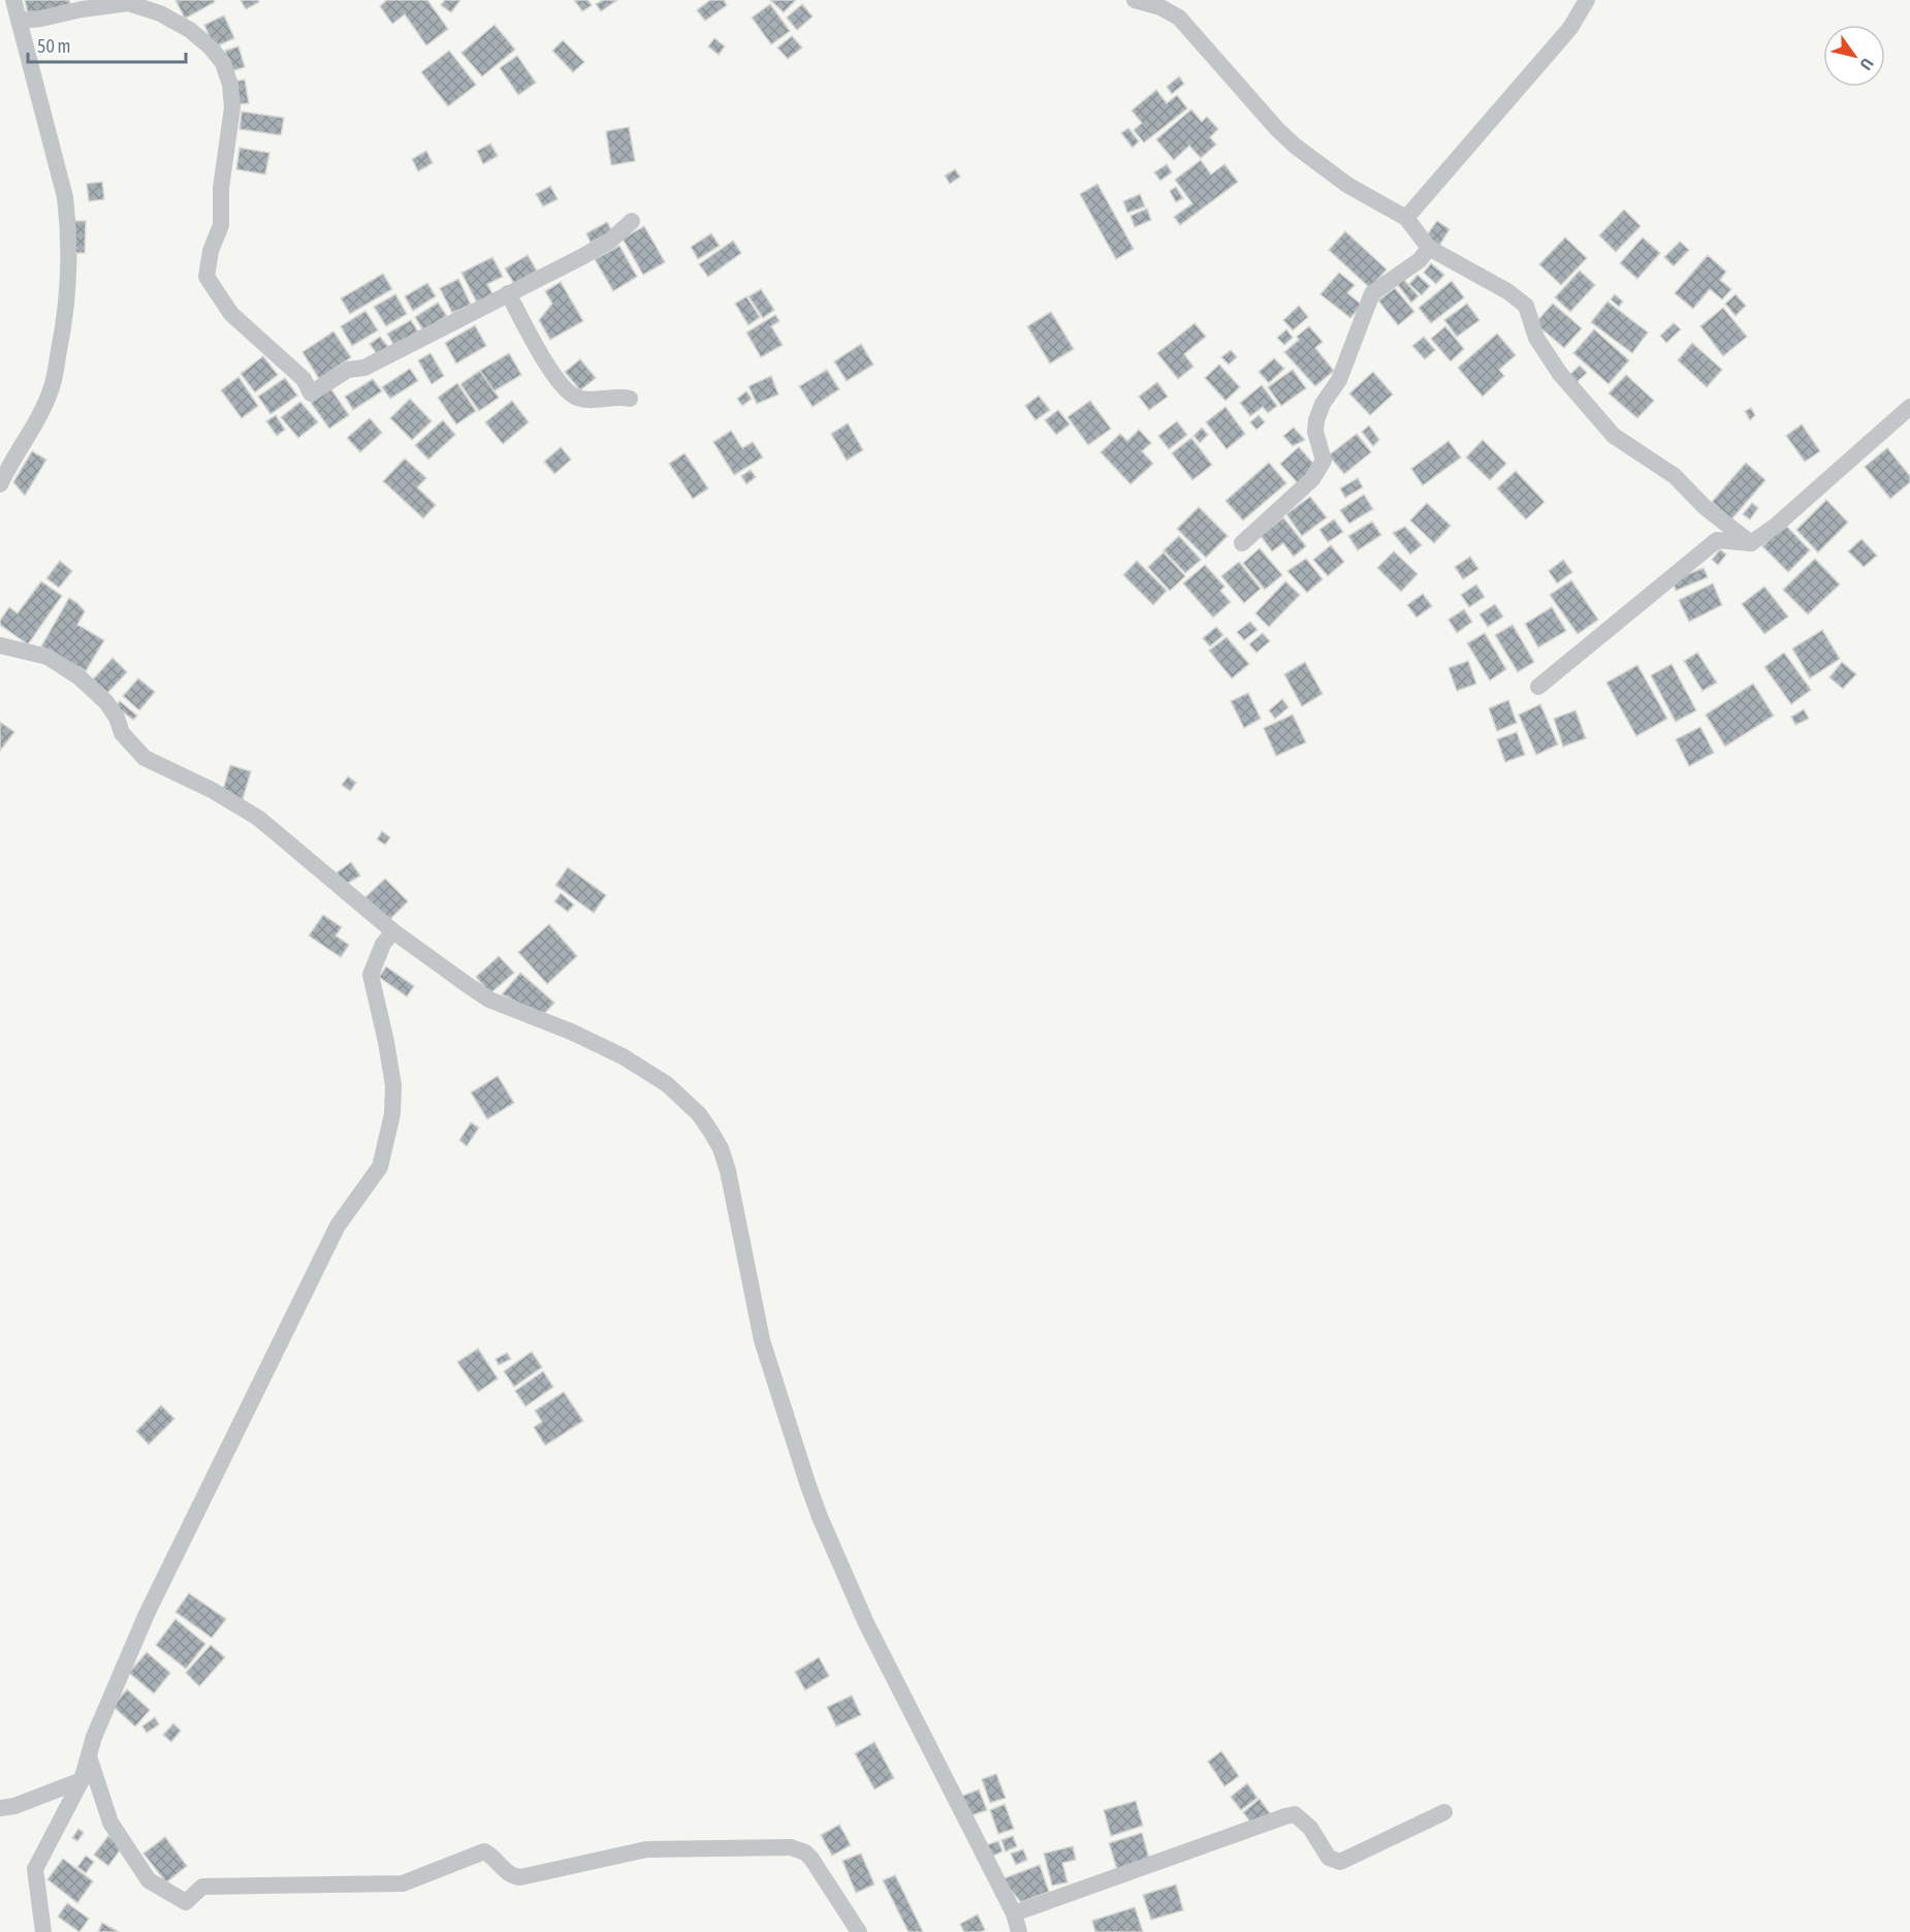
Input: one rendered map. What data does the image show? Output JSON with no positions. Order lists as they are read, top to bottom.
{
  "scale_bar": "50 m",
  "north": "bottom right"
}
